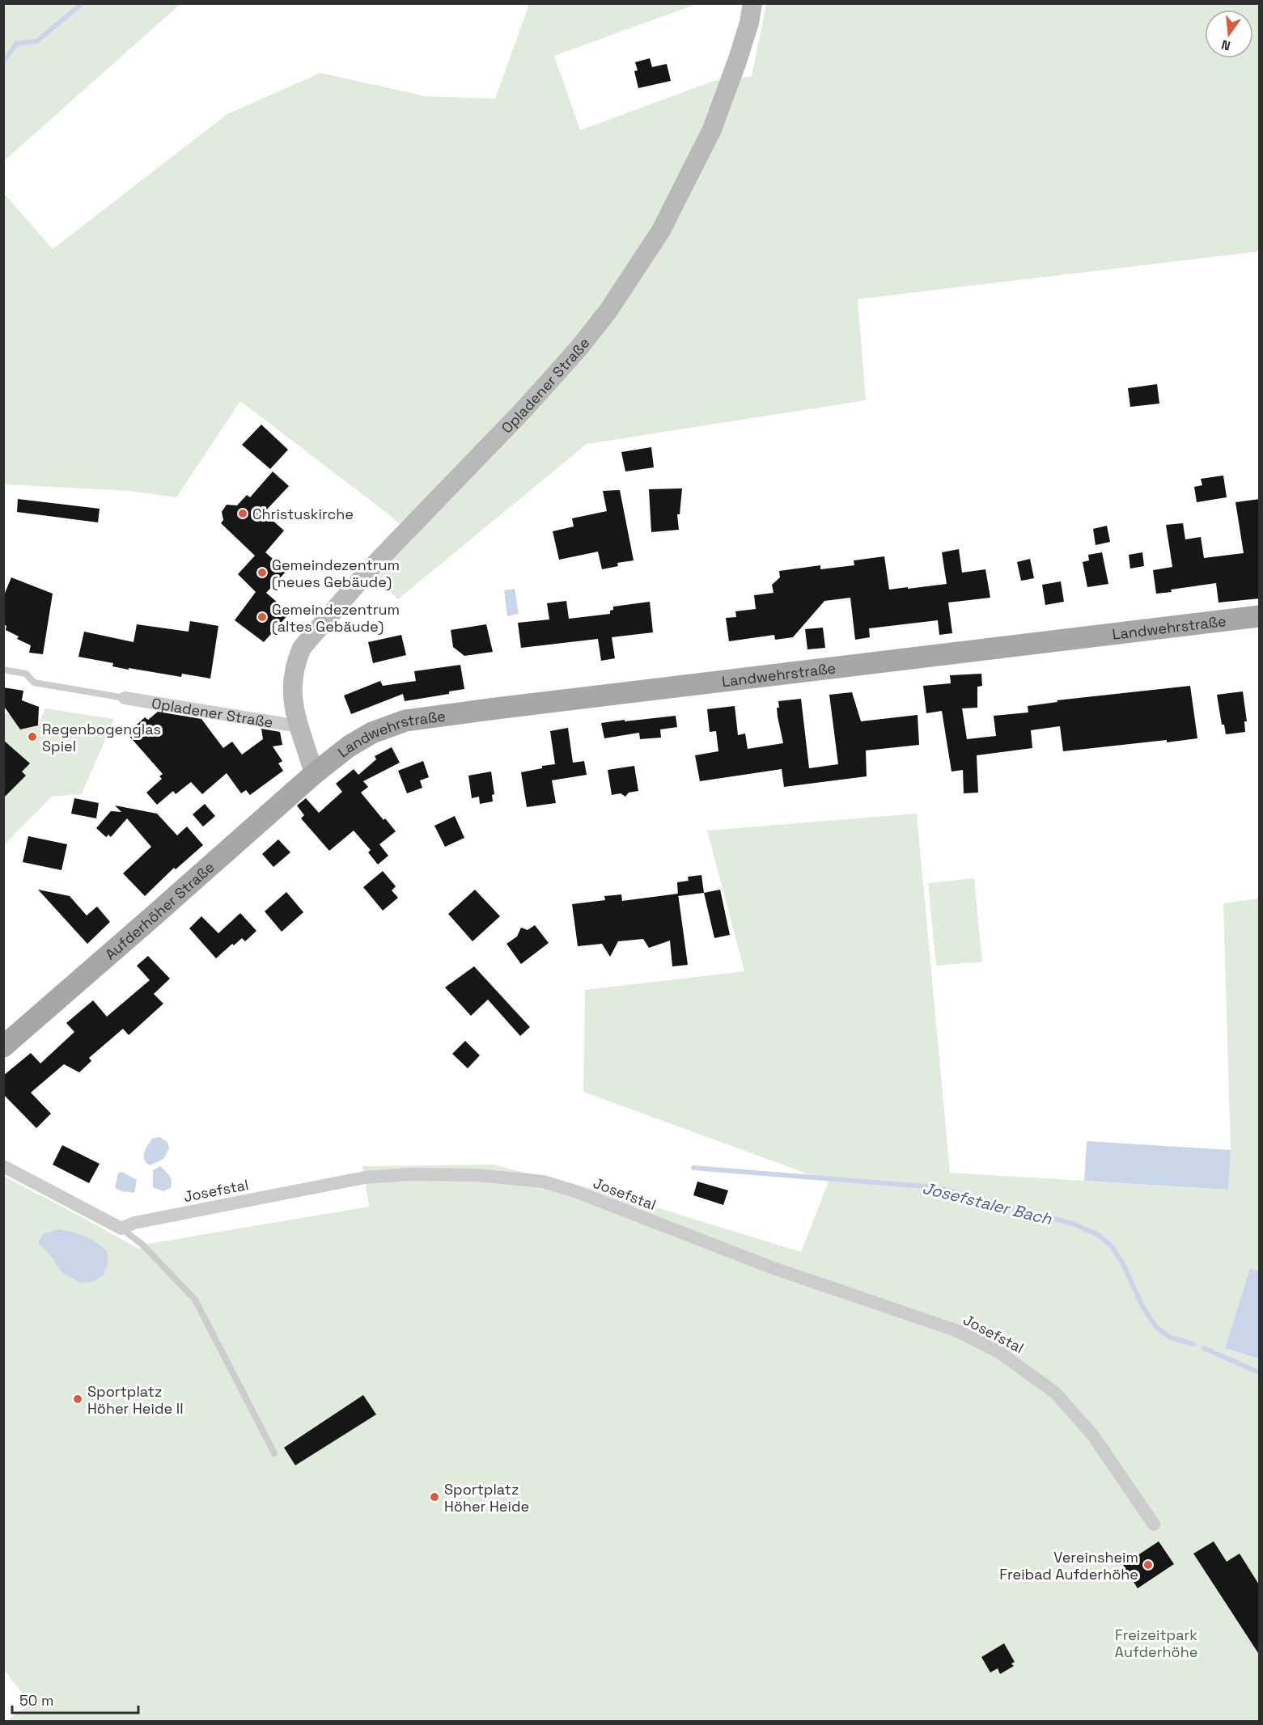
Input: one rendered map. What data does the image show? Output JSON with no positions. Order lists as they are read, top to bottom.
{
  "streets": {
    "main road": ["Opladener Straße", "Landwehrstraße", "Aufderhöher Straße"],
    "street": ["Josefstal"]
  },
  "crossings": [
    ["Opladener Straße", "Landwehrstraße"],
    ["Opladener Straße", "Aufderhöher Straße"],
    ["Landwehrstraße", "Aufderhöher Straße"]
  ],
  "water": ["Josefstaler Bach"],
  "parks": ["Freizeitpark Aufderhöhe"],
  "places": [
    "Christuskirche",
    "Gemeindezentrum (neues Gebäude)",
    "Gemeindezentrum (altes Gebäude)",
    "Regenbogenglas Spiel",
    "Sportplatz Höher Heide II",
    "Sportplatz Höher Heide",
    "Vereinsheim Freibad Aufderhöhe"
  ],
  "scale_bar": "50 m",
  "north": "bottom"
}
